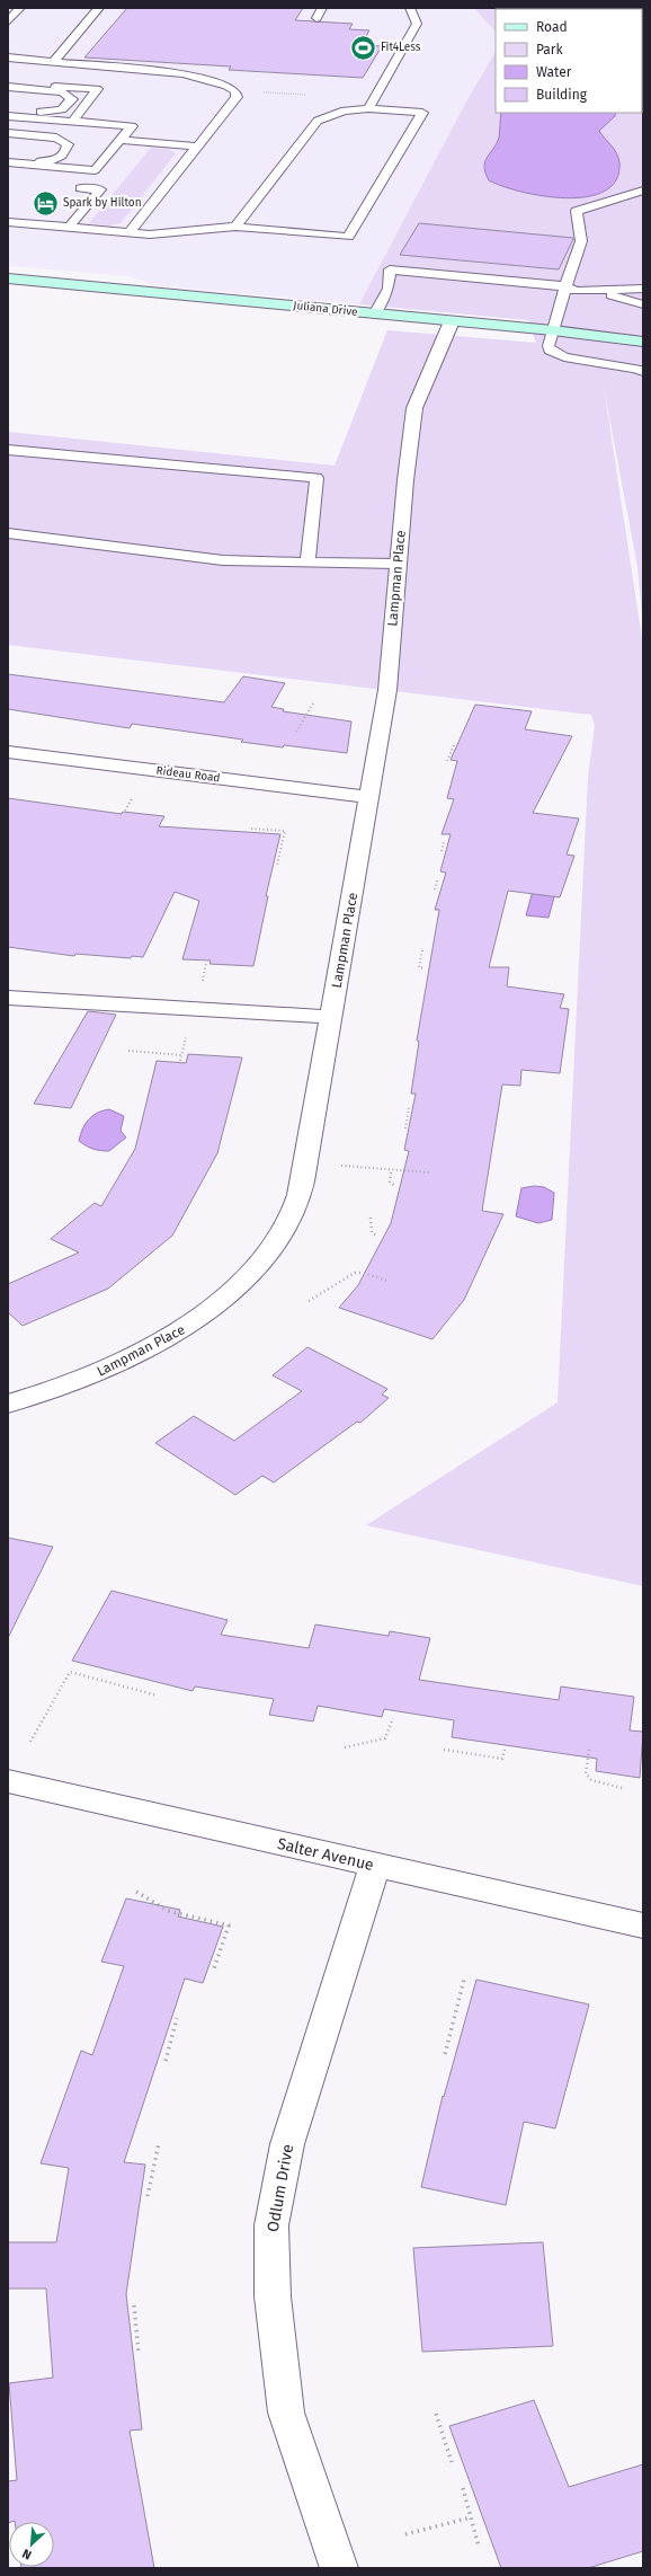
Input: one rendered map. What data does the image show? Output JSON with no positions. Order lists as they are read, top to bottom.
{
  "streets": {
    "street": [
      "Juliana Drive",
      "Lampman Place",
      "Rideau Road",
      "Salter Avenue",
      "Odlum Drive"
    ]
  },
  "crossings": [
    ["Juliana Drive", "Lampman Place"],
    ["Lampman Place", "Rideau Road"],
    ["Salter Avenue", "Odlum Drive"]
  ],
  "places": {
    "sports": ["Fit4Less"],
    "hotel": ["Spark by Hilton"]
  },
  "legend": [
    "Road",
    "Park",
    "Water",
    "Building"
  ],
  "north": "bottom left"
}
